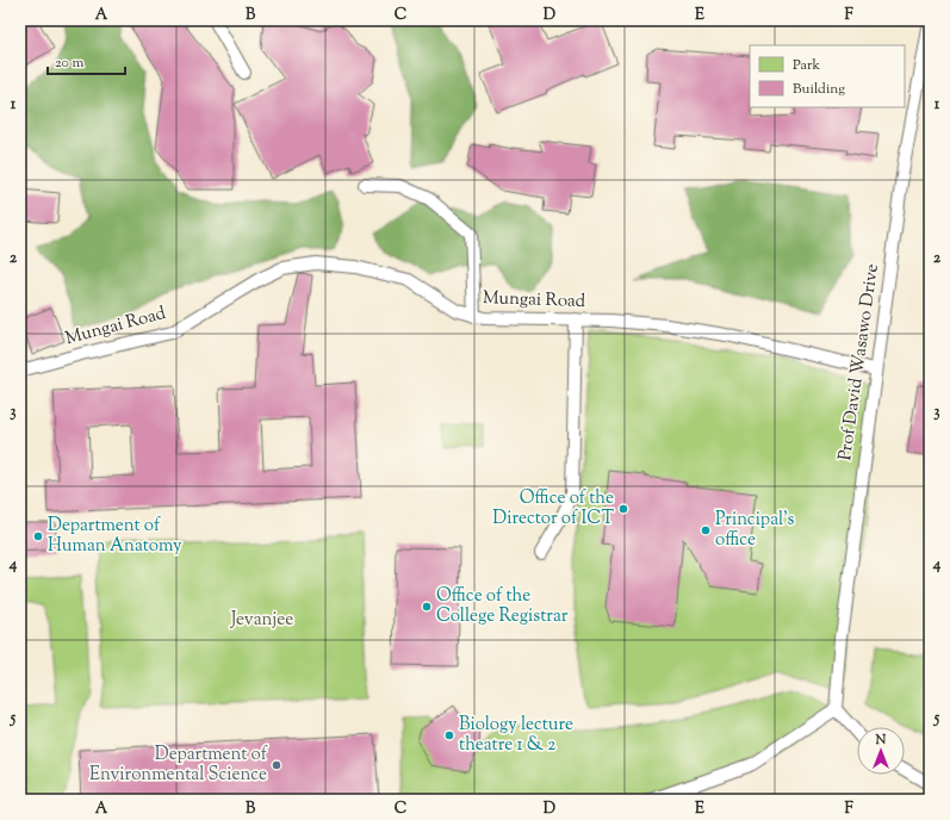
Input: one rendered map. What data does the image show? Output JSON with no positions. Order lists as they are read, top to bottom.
{
  "streets": {
    "lane": ["Mungai Road", "Prof David Wasawo Drive"]
  },
  "crossings": [
    ["Mungai Road", "Prof David Wasawo Drive"]
  ],
  "parks": ["Jevanjee"],
  "places": [
    "Office of the Director of ICT",
    "Principal's office",
    "Department of Human Anatomy",
    "Office of the College Registrar",
    "Biology lecture theatre 1 & 2",
    "Department of Environmental Science"
  ],
  "legend": ["Park", "Building"],
  "scale_bar": "20 m",
  "north": "top",
  "grid": {
    "columns": [
      "A",
      "B",
      "C",
      "D",
      "E",
      "F"
    ],
    "rows": [
      "1",
      "2",
      "3",
      "4",
      "5"
    ]
  }
}
